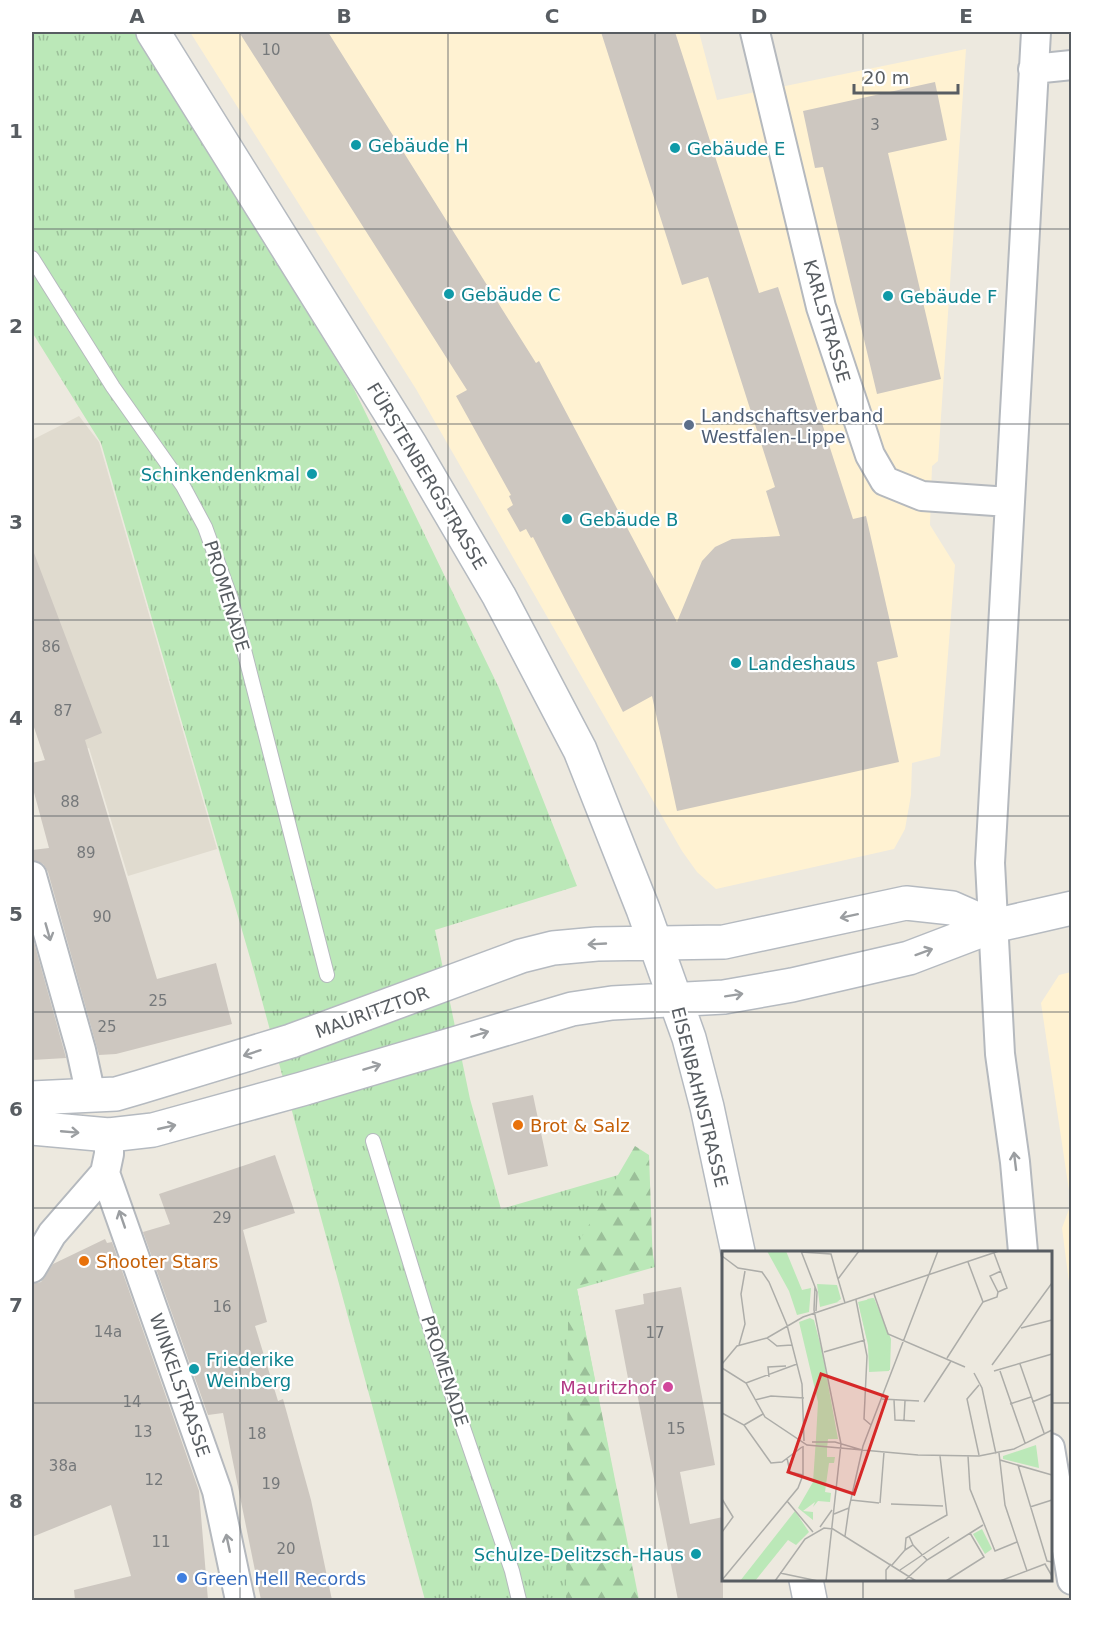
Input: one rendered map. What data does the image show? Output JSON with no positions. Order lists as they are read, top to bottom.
{
  "streets": {
    "main road": ["FÜRSTENBERGSTRASSE", "MAURITZTOR", "EISENBAHNSTRASSE"],
    "street": ["KARLSTRASSE", "WINKELSTRASSE"],
    "lane": ["PROMENADE"]
  },
  "crossings": [
    ["FÜRSTENBERGSTRASSE", "MAURITZTOR"],
    ["FÜRSTENBERGSTRASSE", "EISENBAHNSTRASSE"],
    ["MAURITZTOR", "EISENBAHNSTRASSE"]
  ],
  "one_way": ["WINKELSTRASSE"],
  "places": [
    "Gebäude H",
    "Gebäude E",
    "Gebäude C",
    "Gebäude F",
    "Landschaftsverband Westfalen-Lippe",
    "Schinkendenkmal",
    "Gebäude B",
    "Landeshaus",
    "Brot & Salz",
    "Shooter Stars",
    "Friederike Weinberg",
    "Mauritzhof",
    "Schulze-Delitzsch-Haus",
    "Green Hell Records"
  ],
  "house_numbers": [
    "10",
    "3",
    "86",
    "87",
    "88",
    "89",
    "90",
    "25",
    "25",
    "29",
    "16",
    "14a",
    "17",
    "14",
    "15",
    "13",
    "18",
    "38a",
    "12",
    "19",
    "11",
    "20"
  ],
  "scale_bar": "20 m",
  "grid": {
    "columns": [
      "A",
      "B",
      "C",
      "D",
      "E"
    ],
    "rows": [
      "1",
      "2",
      "3",
      "4",
      "5",
      "6",
      "7",
      "8"
    ]
  }
}
